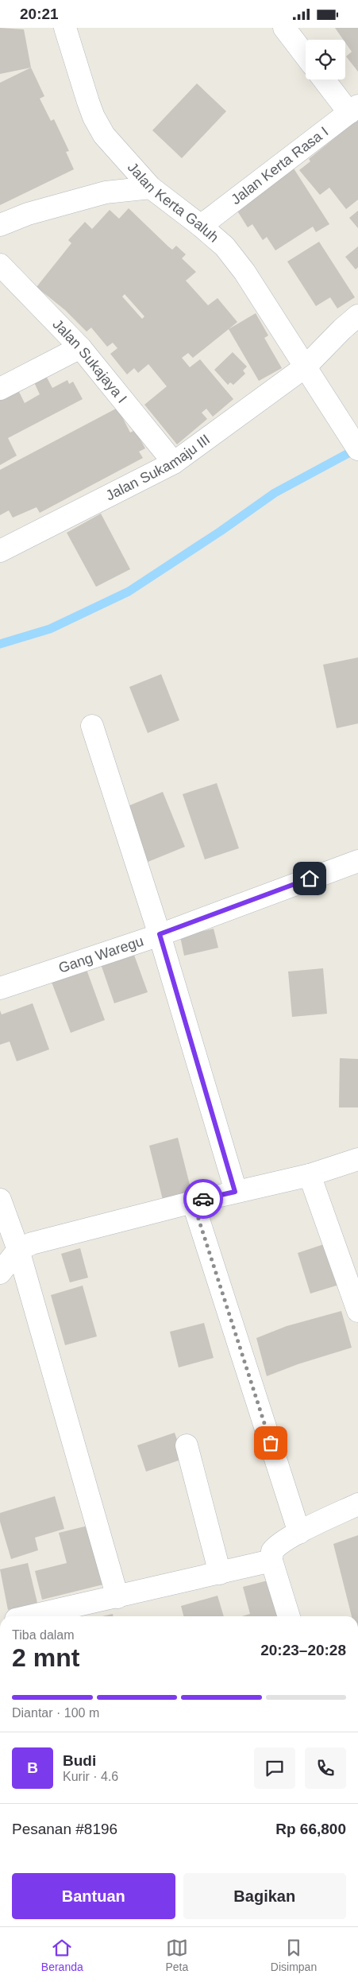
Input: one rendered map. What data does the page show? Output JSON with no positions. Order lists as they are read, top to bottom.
{
  "streets": {
    "street": [
      "Jalan Kerta Rasa I",
      "Jalan Kerta Galuh",
      "Jalan Sukajaya I",
      "Jalan Sukamaju III",
      "Gang Waregu"
    ]
  },
  "crossings": [
    ["Jalan Kerta Rasa I", "Jalan Kerta Galuh"],
    ["Jalan Kerta Galuh", "Jalan Sukamaju III"],
    ["Jalan Sukajaya I", "Jalan Sukamaju III"]
  ],
  "page": {
    "status": "20:21",
    "heading": ["2 mnt", "Tiba dalam", "20:23–20:28"],
    "panel": [
      "Budi",
      "Kurir · 4.6",
      "Pesanan #8196",
      "Rp 66,800"
    ],
    "bar": "Diantar · 100 m",
    "round": "B",
    "buttons": ["Bantuan", "Bagikan"],
    "tabs": ["Beranda", "Peta", "Disimpan"]
  }
}
